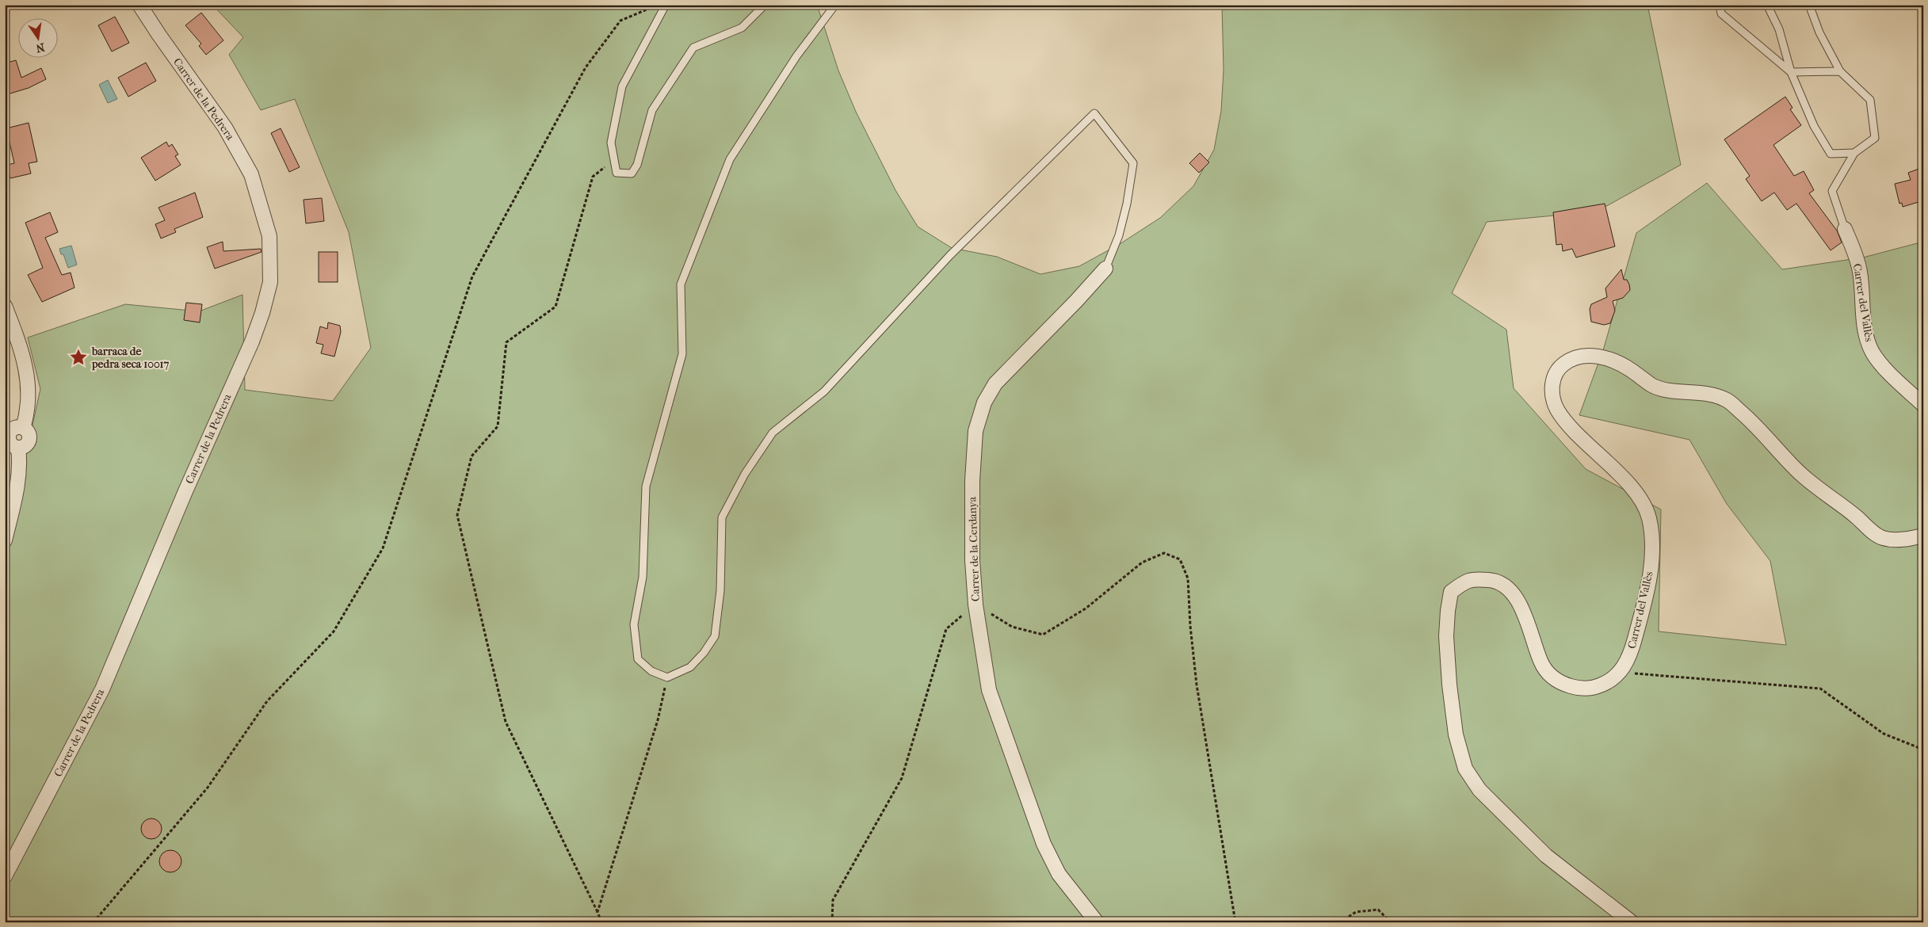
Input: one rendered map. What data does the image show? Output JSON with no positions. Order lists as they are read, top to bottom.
{
  "streets": {
    "street": ["Carrer de la Pedrera", "Carrer del Vallès", "Carrer de la Cerdanya"]
  },
  "places": {
    "place": ["barraca de pedra seca 10017"]
  },
  "north": "bottom"
}
